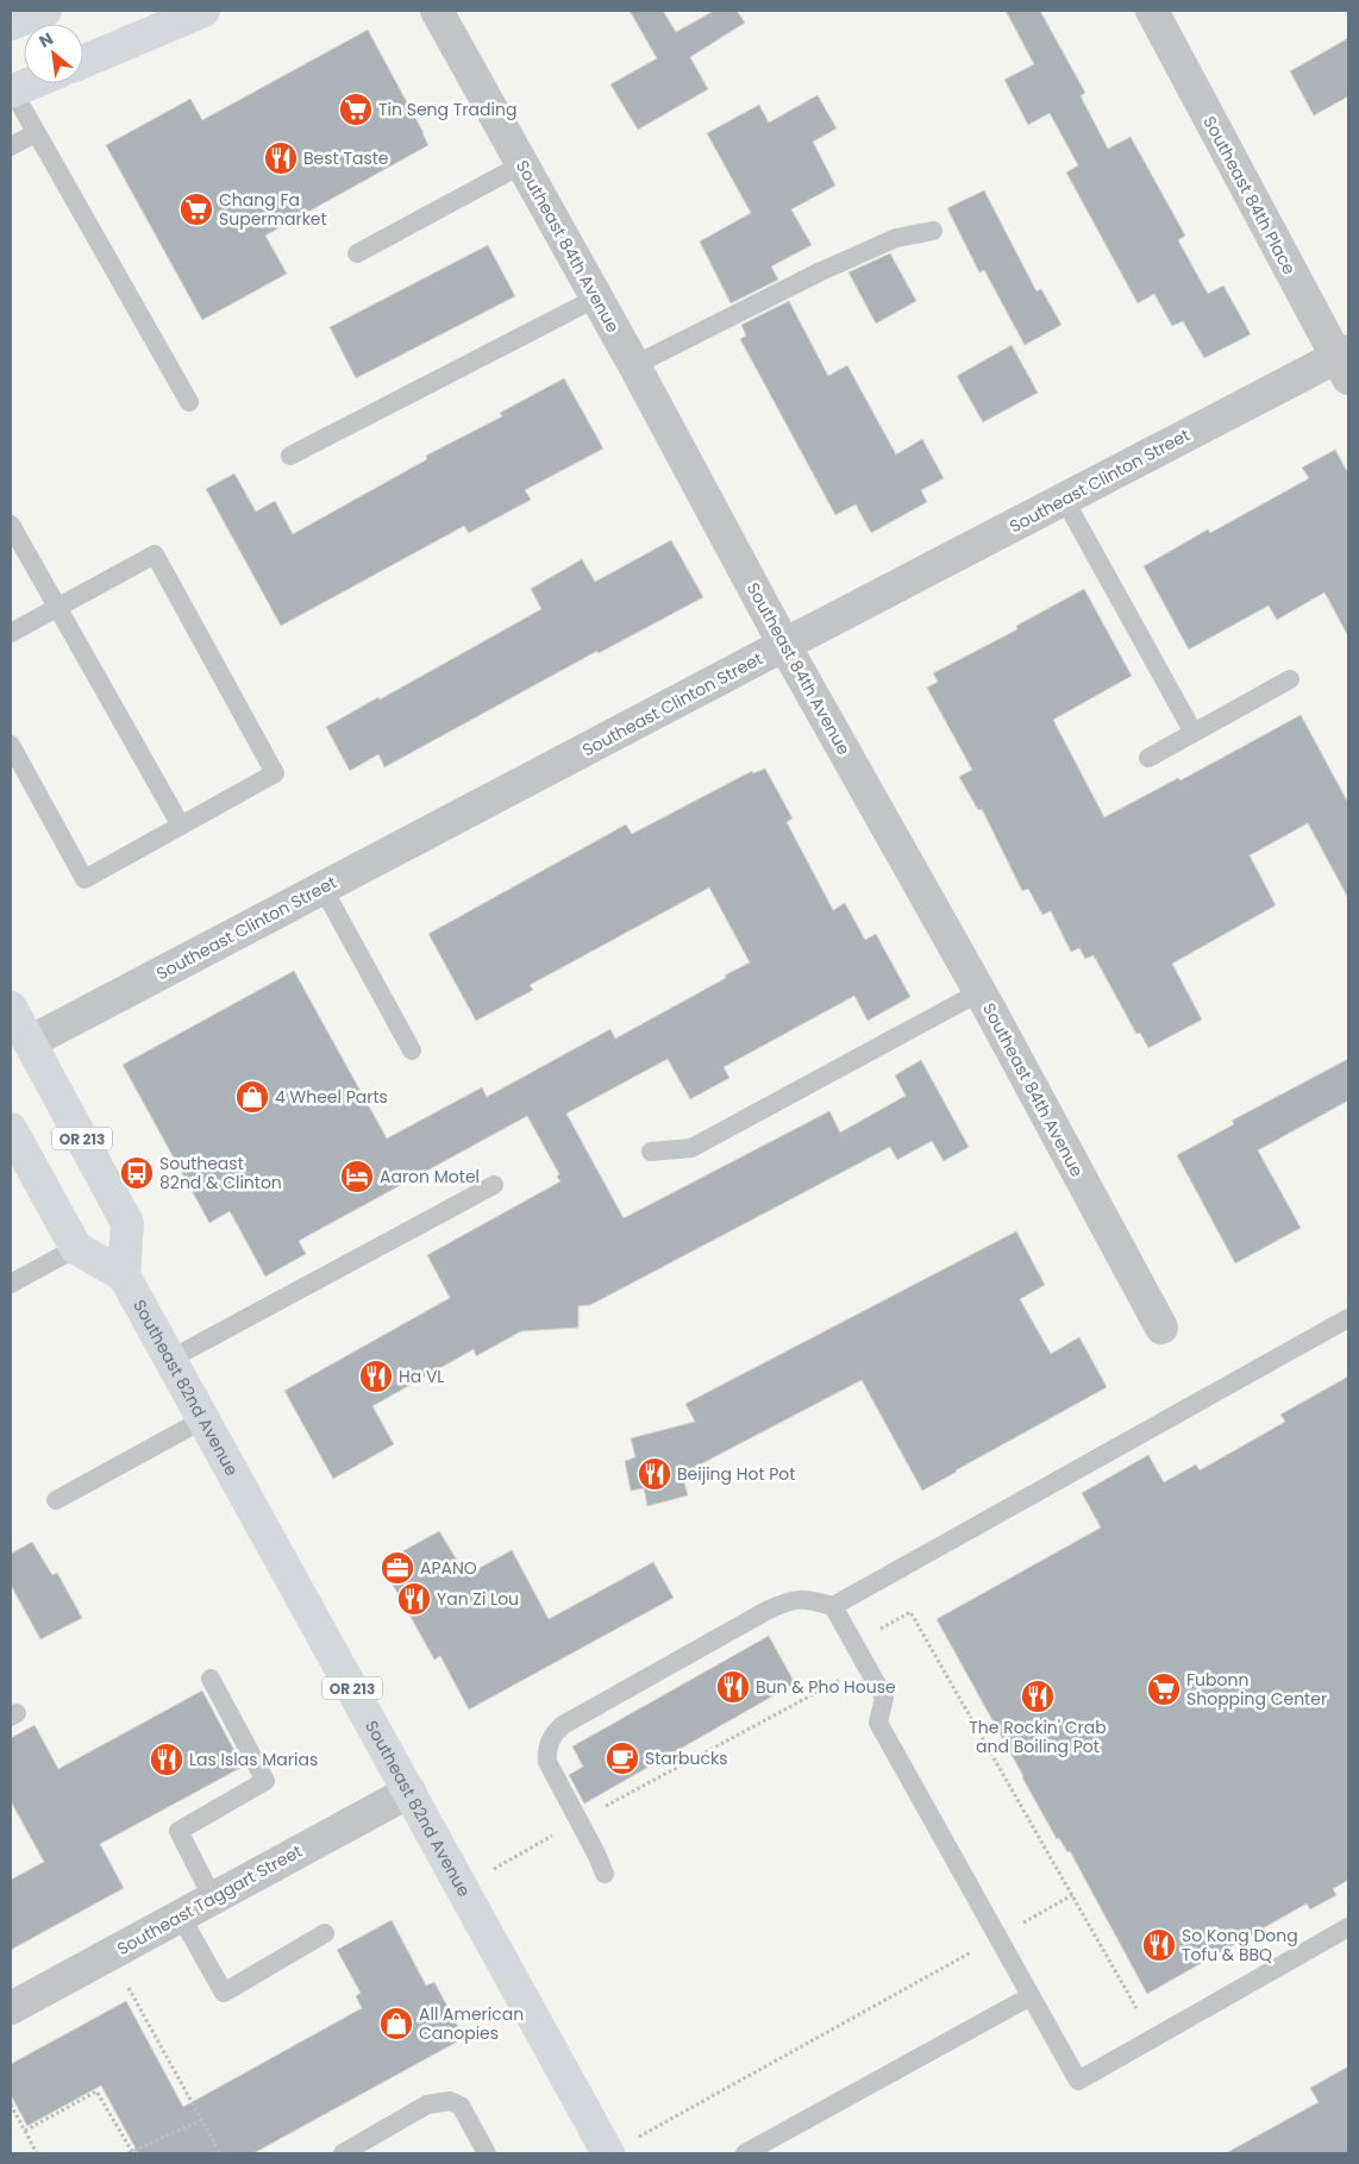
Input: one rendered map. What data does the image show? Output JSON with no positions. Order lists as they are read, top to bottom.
{
  "streets": {
    "main road": ["OR 213", "Southeast 82nd Avenue"],
    "street": [
      "Southeast 84th Place",
      "Southeast 84th Avenue",
      "Southeast Clinton Street",
      "Southeast Taggart Street"
    ]
  },
  "crossings": [
    ["Southeast 84th Place", "Southeast Clinton Street"],
    ["Southeast 84th Avenue", "Southeast Clinton Street"],
    ["Southeast Clinton Street", "OR 213"],
    ["OR 213", "Southeast 82nd Avenue"],
    ["Southeast 82nd Avenue", "Southeast Taggart Street"]
  ],
  "places": {
    "supermarket": ["Tin Seng Trading", "Chang Fa Supermarket", "Fubonn Shopping Center"],
    "restaurant": [
      "Best Taste",
      "Ha VL",
      "Beijing Hot Pot",
      "Yan Zi Lou",
      "Bun & Pho House",
      "The Rockin' Crab and Boiling Pot",
      "Las Islas Marias",
      "So Kong Dong Tofu & BBQ"
    ],
    "shop": ["4 Wheel Parts", "All American Canopies"],
    "bus stop": ["Southeast 82nd & Clinton"],
    "hotel": ["Aaron Motel"],
    "office": ["APANO"],
    "cafe": ["Starbucks"]
  },
  "north": "top left"
}
